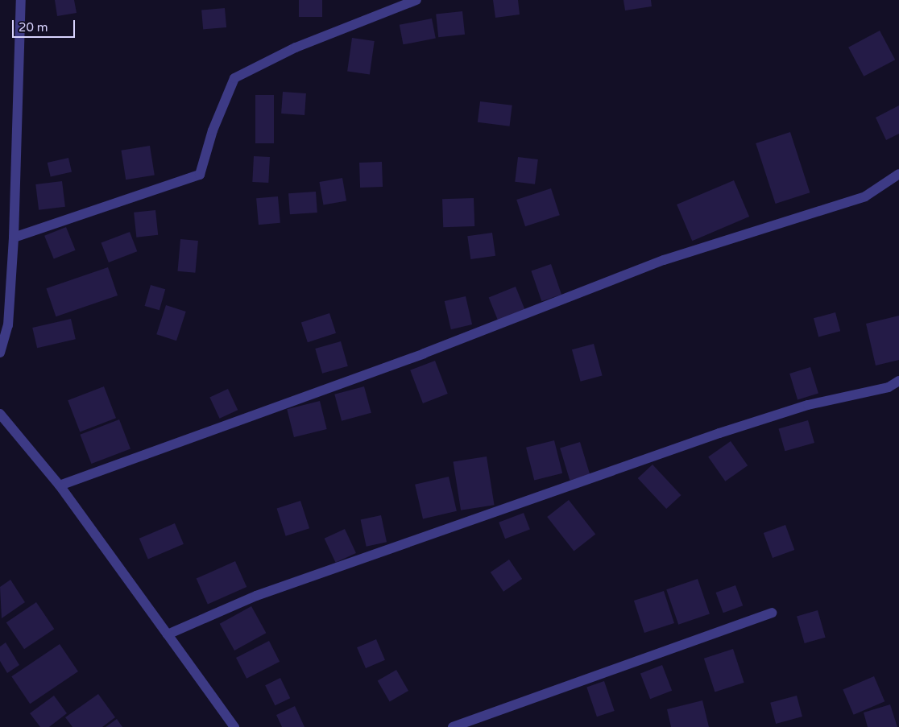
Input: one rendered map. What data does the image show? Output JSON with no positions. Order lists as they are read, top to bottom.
{
  "scale_bar": "20 m"
}
